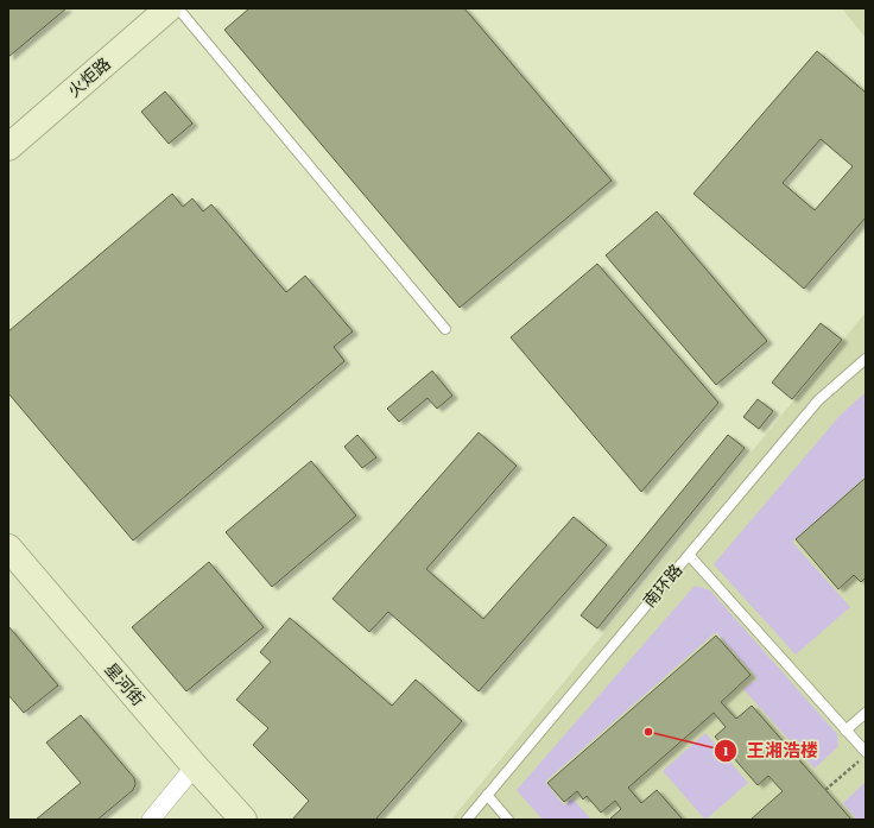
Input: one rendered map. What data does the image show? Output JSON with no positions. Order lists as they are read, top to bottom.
{
  "streets": {
    "street": ["火炬路", "星河街"],
    "lane": ["南环路"]
  },
  "places": ["王湘浩楼"]
}
